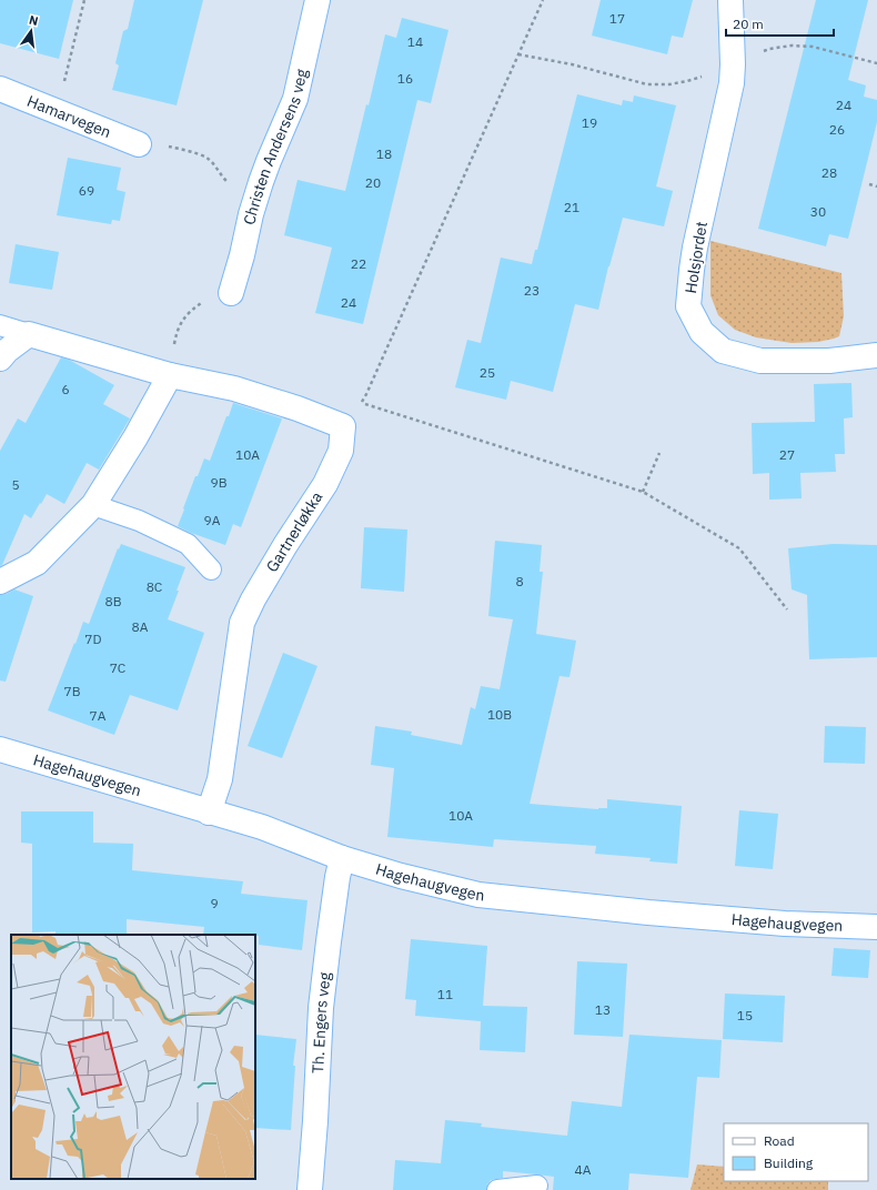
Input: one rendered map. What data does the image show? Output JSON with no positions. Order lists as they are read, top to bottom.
{
  "streets": {
    "street": [
      "Hamarvegen",
      "Christen Andersens veg",
      "Holsjordet",
      "Gartnerløkka",
      "Hagehaugvegen",
      "Th. Engers veg"
    ]
  },
  "crossings": [
    ["Gartnerløkka", "Hagehaugvegen"],
    ["Hagehaugvegen", "Th. Engers veg"]
  ],
  "house_numbers": [
    "17",
    "14",
    "16",
    "24",
    "19",
    "26",
    "18",
    "28",
    "20",
    "69",
    "21",
    "30",
    "22",
    "23",
    "24",
    "25",
    "6",
    "10A",
    "27",
    "9B",
    "5",
    "9A",
    "8",
    "8C",
    "8B",
    "8A",
    "7D",
    "7C",
    "7B",
    "10B",
    "7A",
    "10A",
    "9",
    "11",
    "13",
    "15",
    "4A"
  ],
  "legend": ["Road", "Building"],
  "scale_bar": "20 m",
  "north": "top"
}
